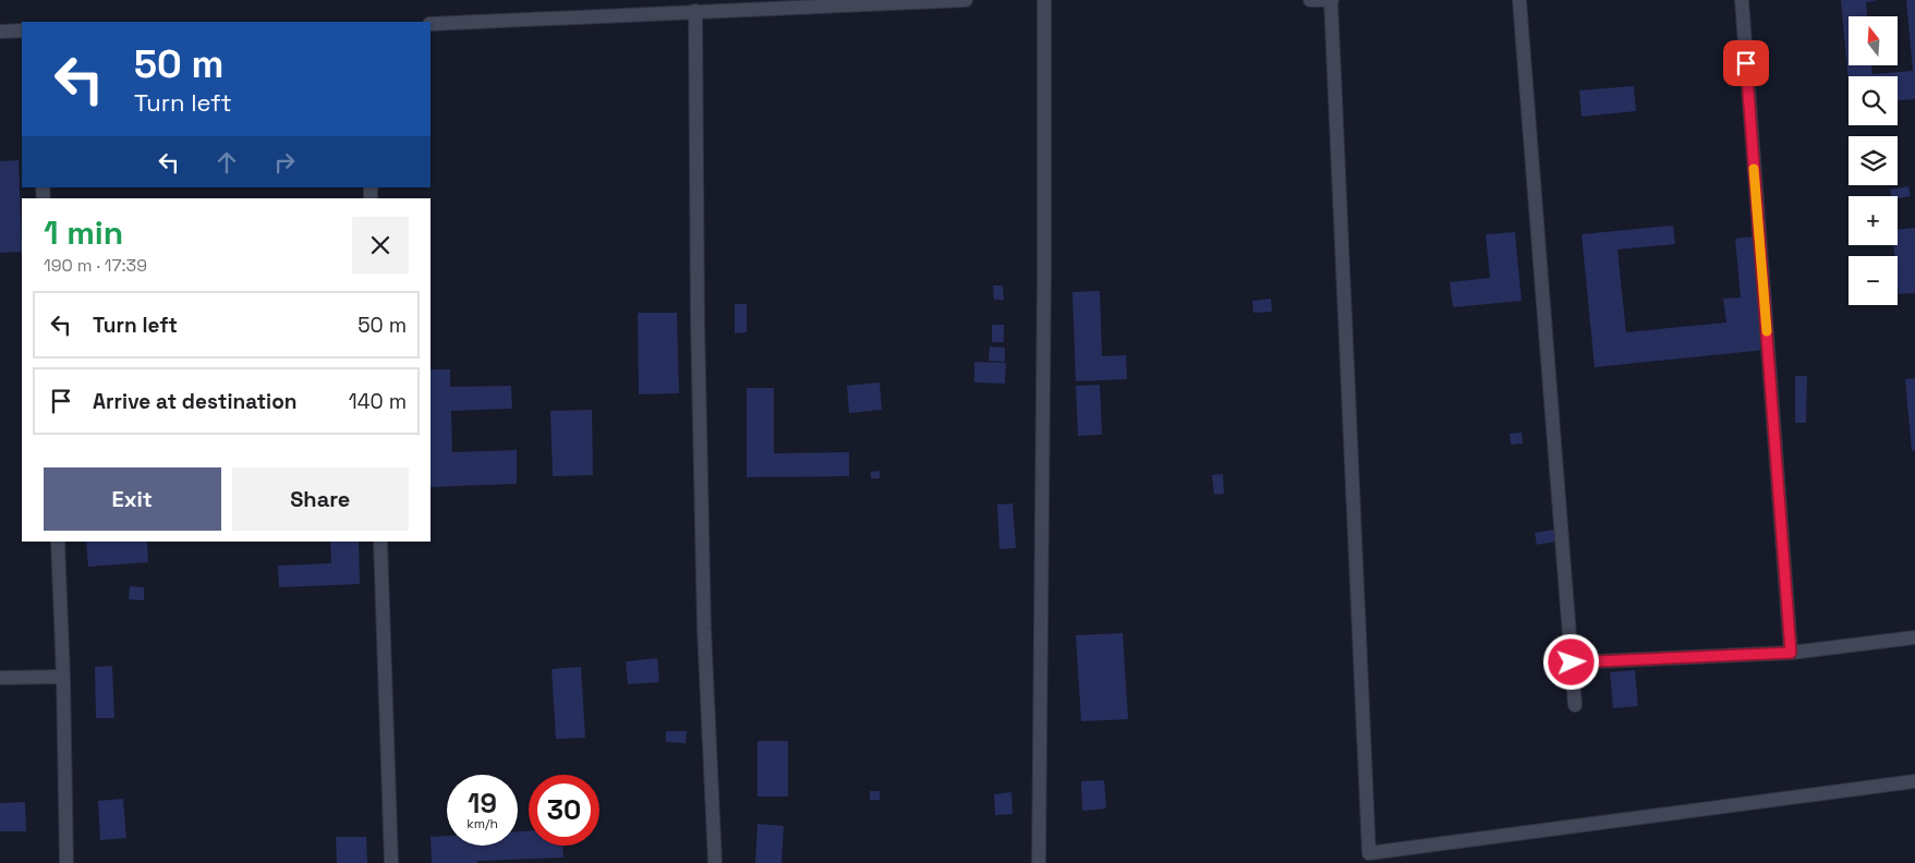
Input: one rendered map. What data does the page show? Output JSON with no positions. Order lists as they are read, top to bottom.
{
  "north": "top",
  "page": {
    "map_buttons": ["+", "−"],
    "turn": ["50 m", "Turn left"],
    "heading": ["1 min", "190 m · 17:39"],
    "list": [
      {
        "name": "Turn left",
        "value": "50 m"
      },
      {
        "name": "Arrive at destination",
        "value": "140 m"
      }
    ],
    "buttons": ["Exit", "Share"],
    "speed": "19 km/h",
    "limit": "30"
  }
}
